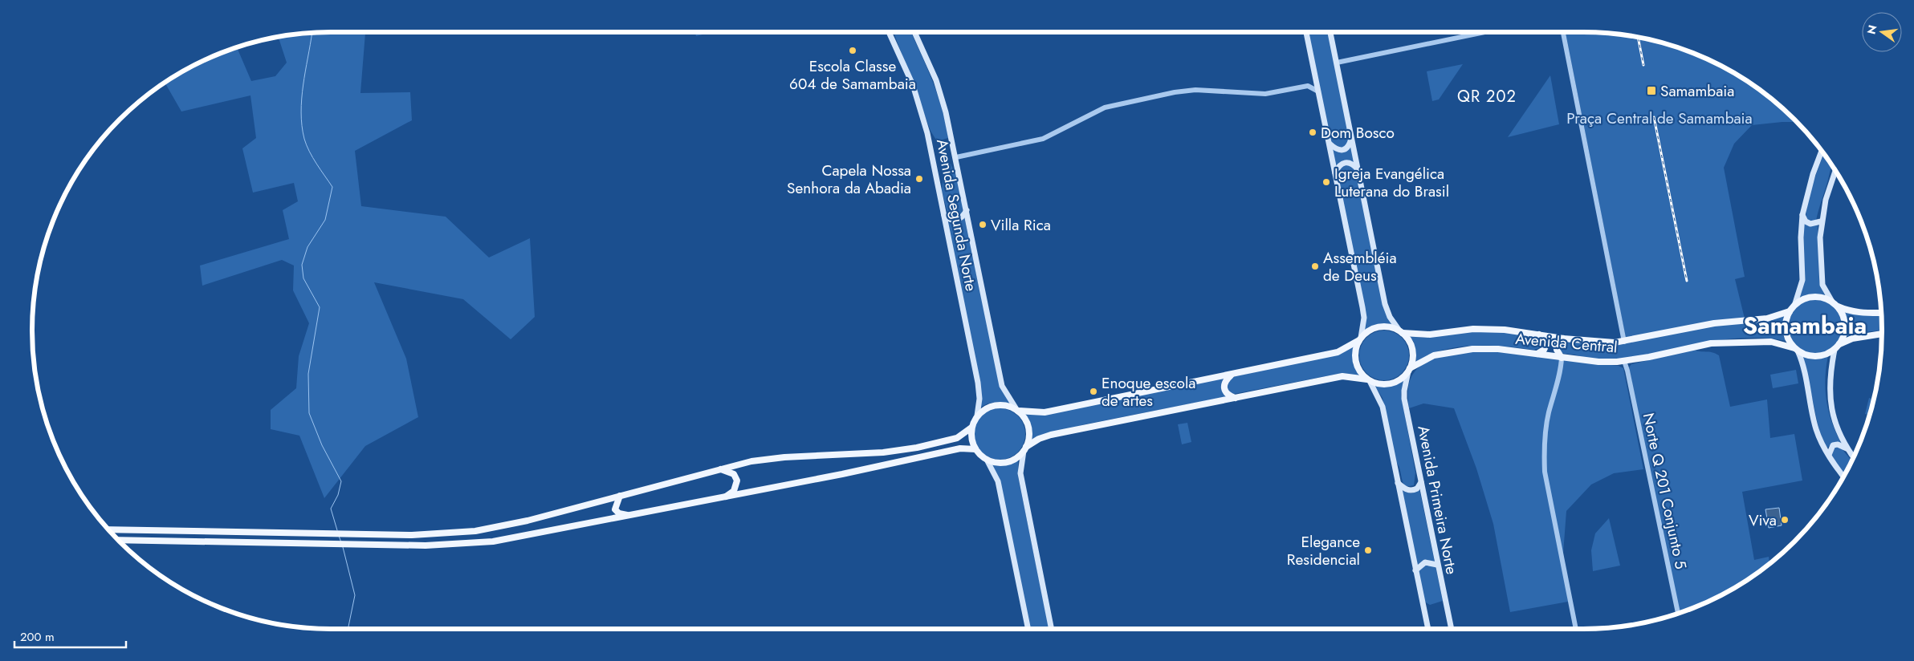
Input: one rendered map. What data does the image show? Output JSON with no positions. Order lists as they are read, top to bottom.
{
  "streets": {
    "main road": ["Avenida Segunda Norte", "Avenida Central", "Avenida Primeira Norte"],
    "street": ["Norte Q 201 Conjunto 5"]
  },
  "crossings": [
    ["Avenida Central", "Norte Q 201 Conjunto 5"],
    ["Avenida Central", "Avenida Primeira Norte"]
  ],
  "districts": ["QR 202", "Samambaia"],
  "parks": ["Praça Central de Samambaia"],
  "places": {
    "other": [
      "Escola Classe 604 de Samambaia",
      "Dom Bosco",
      "Capela Nossa Senhora da Abadia",
      "Igreja Evangélica Luterana do Brasil",
      "Villa Rica",
      "Assembléia de Deus",
      "Enoque escola de artes",
      "Viva",
      "Elegance Residencial"
    ],
    "transit": ["Samambaia"]
  },
  "scale_bar": "200 m",
  "north": "left"
}
